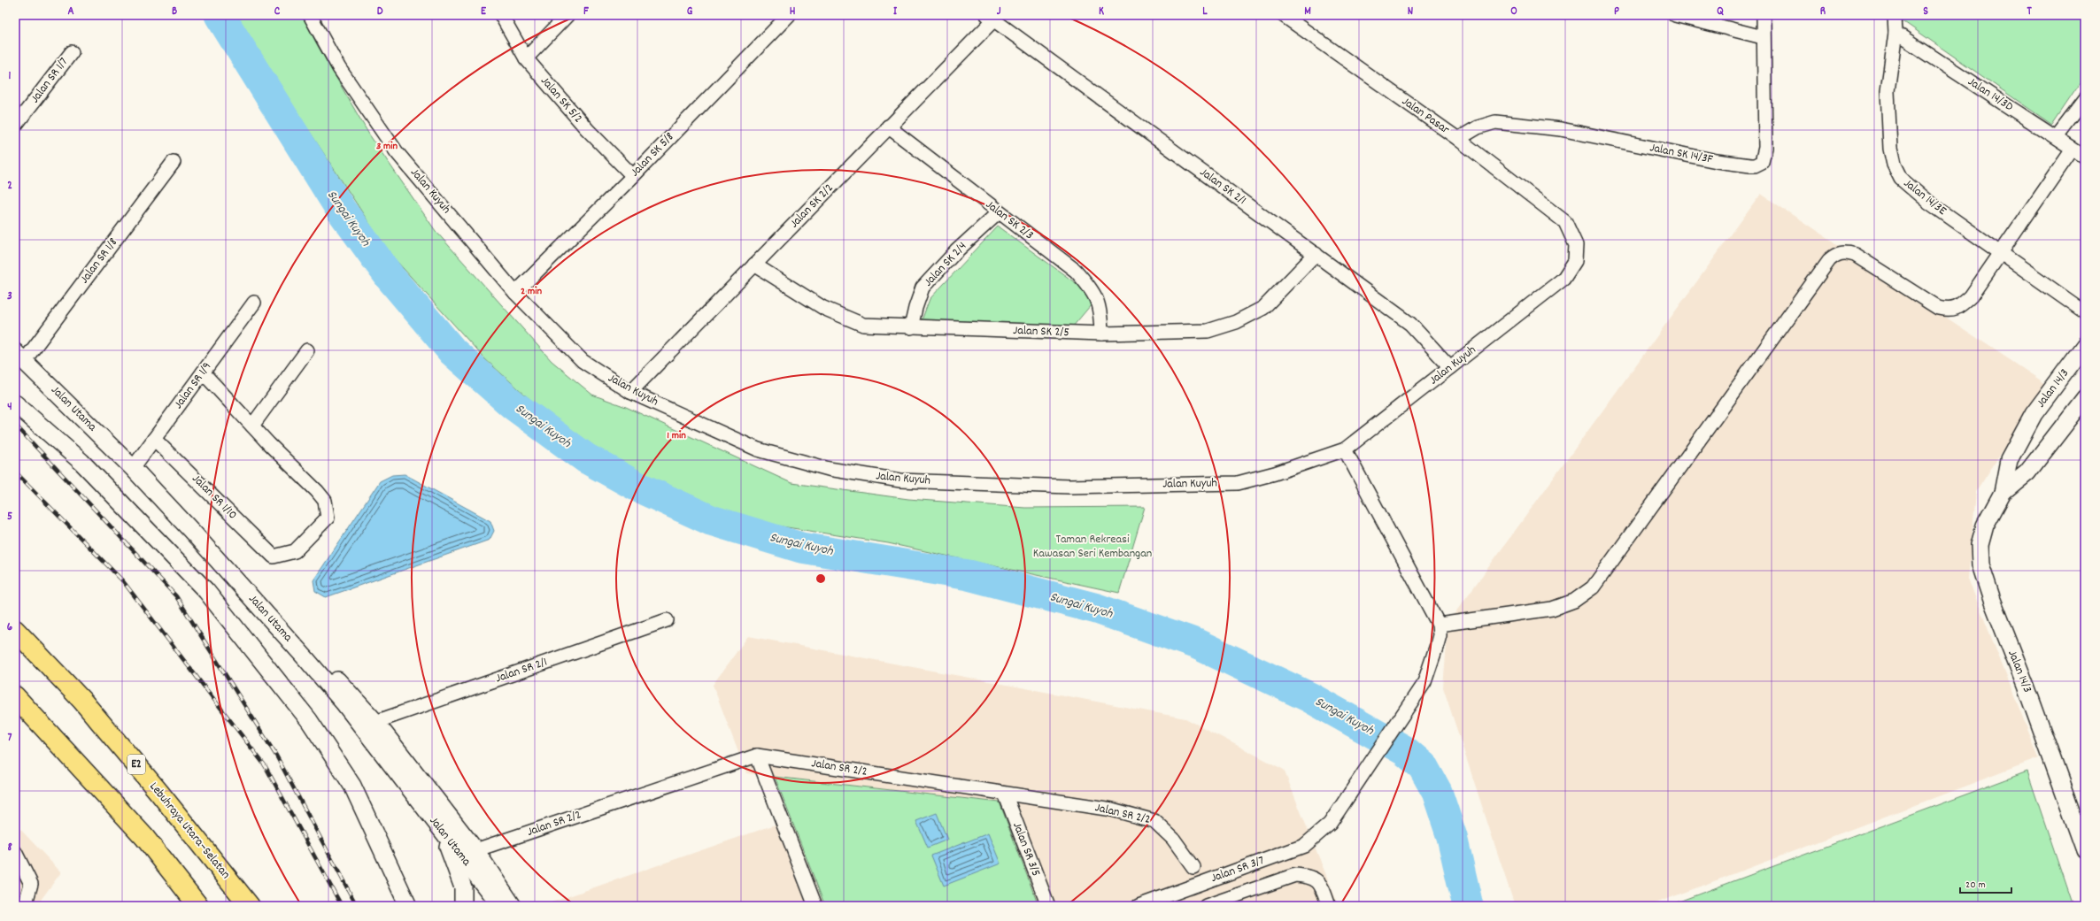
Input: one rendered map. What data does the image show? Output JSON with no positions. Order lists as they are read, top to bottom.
{
  "streets": {
    "highway": ["E2", "Lebuhraya Utara–Selatan"],
    "street": [
      "Jalan SR 1/7",
      "Jalan 14/3D",
      "Jalan SK 5/2",
      "Jalan Pasar",
      "Jalan SK 14/3F",
      "Jalan SK 5/8",
      "Jalan SK 2/1",
      "Jalan Kuyuh",
      "Jalan 14/3E",
      "Jalan SK 2/2",
      "Jalan SK 2/3",
      "Jalan SR 1/8",
      "Jalan SK 2/4",
      "Jalan SK 2/5",
      "Jalan SR 1/9",
      "Jalan 14/3",
      "Jalan Utama",
      "Jalan SR 1/10",
      "Jalan SR 2/1",
      "Jalan SR 2/2",
      "Jalan SR 3/5",
      "Jalan SR 3/7"
    ]
  },
  "crossings": [
    ["Jalan 14/3D", "Jalan 14/3E"],
    ["Jalan SK 5/2", "Jalan SK 5/8"],
    ["Jalan Pasar", "Jalan SK 14/3F"],
    ["Jalan Pasar", "Jalan Kuyuh"],
    ["Jalan SK 5/8", "Jalan Kuyuh"],
    ["Jalan SK 2/1", "Jalan Kuyuh"],
    ["Jalan SK 2/1", "Jalan SK 2/2"],
    ["Jalan SK 2/1", "Jalan SK 2/5"],
    ["Jalan Kuyuh", "Jalan SK 2/2"],
    ["Jalan SK 2/2", "Jalan SK 2/3"],
    ["Jalan SK 2/2", "Jalan SK 2/5"],
    ["Jalan SK 2/3", "Jalan SK 2/4"],
    ["Jalan SK 2/3", "Jalan SK 2/5"],
    ["Jalan SR 1/8", "Jalan Utama"],
    ["Jalan SK 2/4", "Jalan SK 2/5"],
    ["Jalan SR 1/9", "Jalan Utama"],
    ["Jalan SR 1/9", "Jalan SR 1/10"],
    ["Jalan SR 2/2", "Jalan SR 3/5"]
  ],
  "water": ["Sungai Kuyoh"],
  "parks": ["Taman Rekreasi Kawasan Seri Kembangan"],
  "scale_bar": "20 m",
  "grid": {
    "columns": [
      "A",
      "B",
      "C",
      "D",
      "E",
      "F",
      "G",
      "H",
      "I",
      "J",
      "K",
      "L",
      "M",
      "N",
      "O",
      "P",
      "Q",
      "R",
      "S",
      "T"
    ],
    "rows": [
      "1",
      "2",
      "3",
      "4",
      "5",
      "6",
      "7",
      "8"
    ]
  },
  "rings": ["3 min", "2 min", "1 min"]
}
